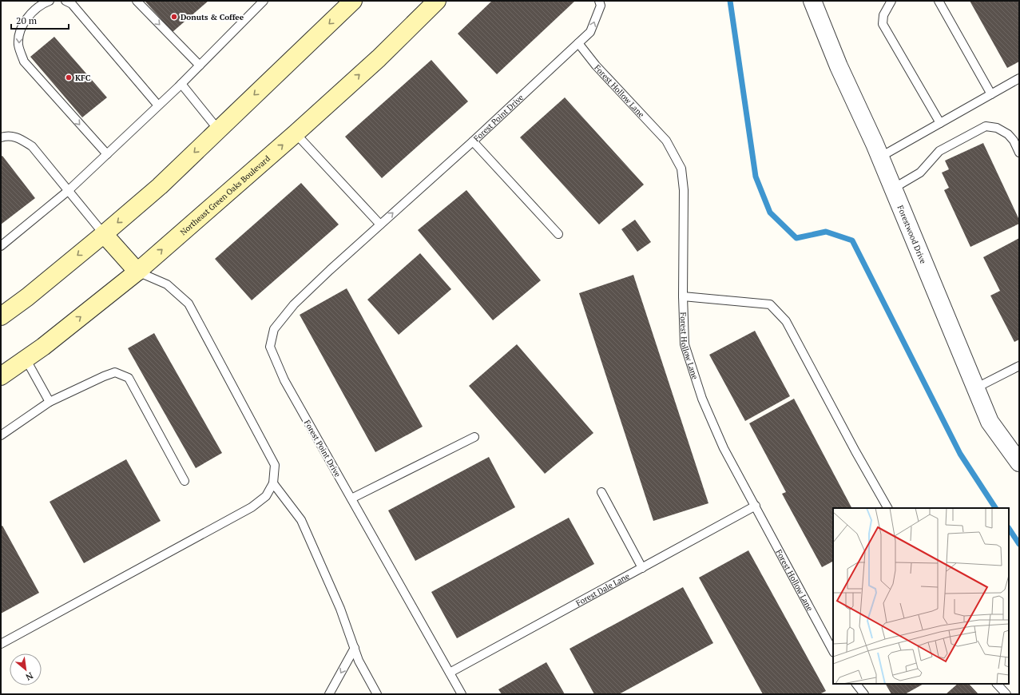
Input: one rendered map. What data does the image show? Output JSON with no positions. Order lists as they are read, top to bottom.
{
  "streets": {
    "main road": ["Northeast Green Oaks Boulevard"],
    "street": ["Forestwood Drive"],
    "lane": ["Forest Hollow Lane", "Forest Point Drive", "Forest Dale Lane"]
  },
  "crossings": [
    ["Forest Hollow Lane", "Forest Point Drive"],
    ["Forest Hollow Lane", "Forest Dale Lane"],
    ["Forest Point Drive", "Forest Dale Lane"]
  ],
  "places": ["Donuts & Coffee", "KFC"],
  "scale_bar": "20 m",
  "north": "bottom right"
}
